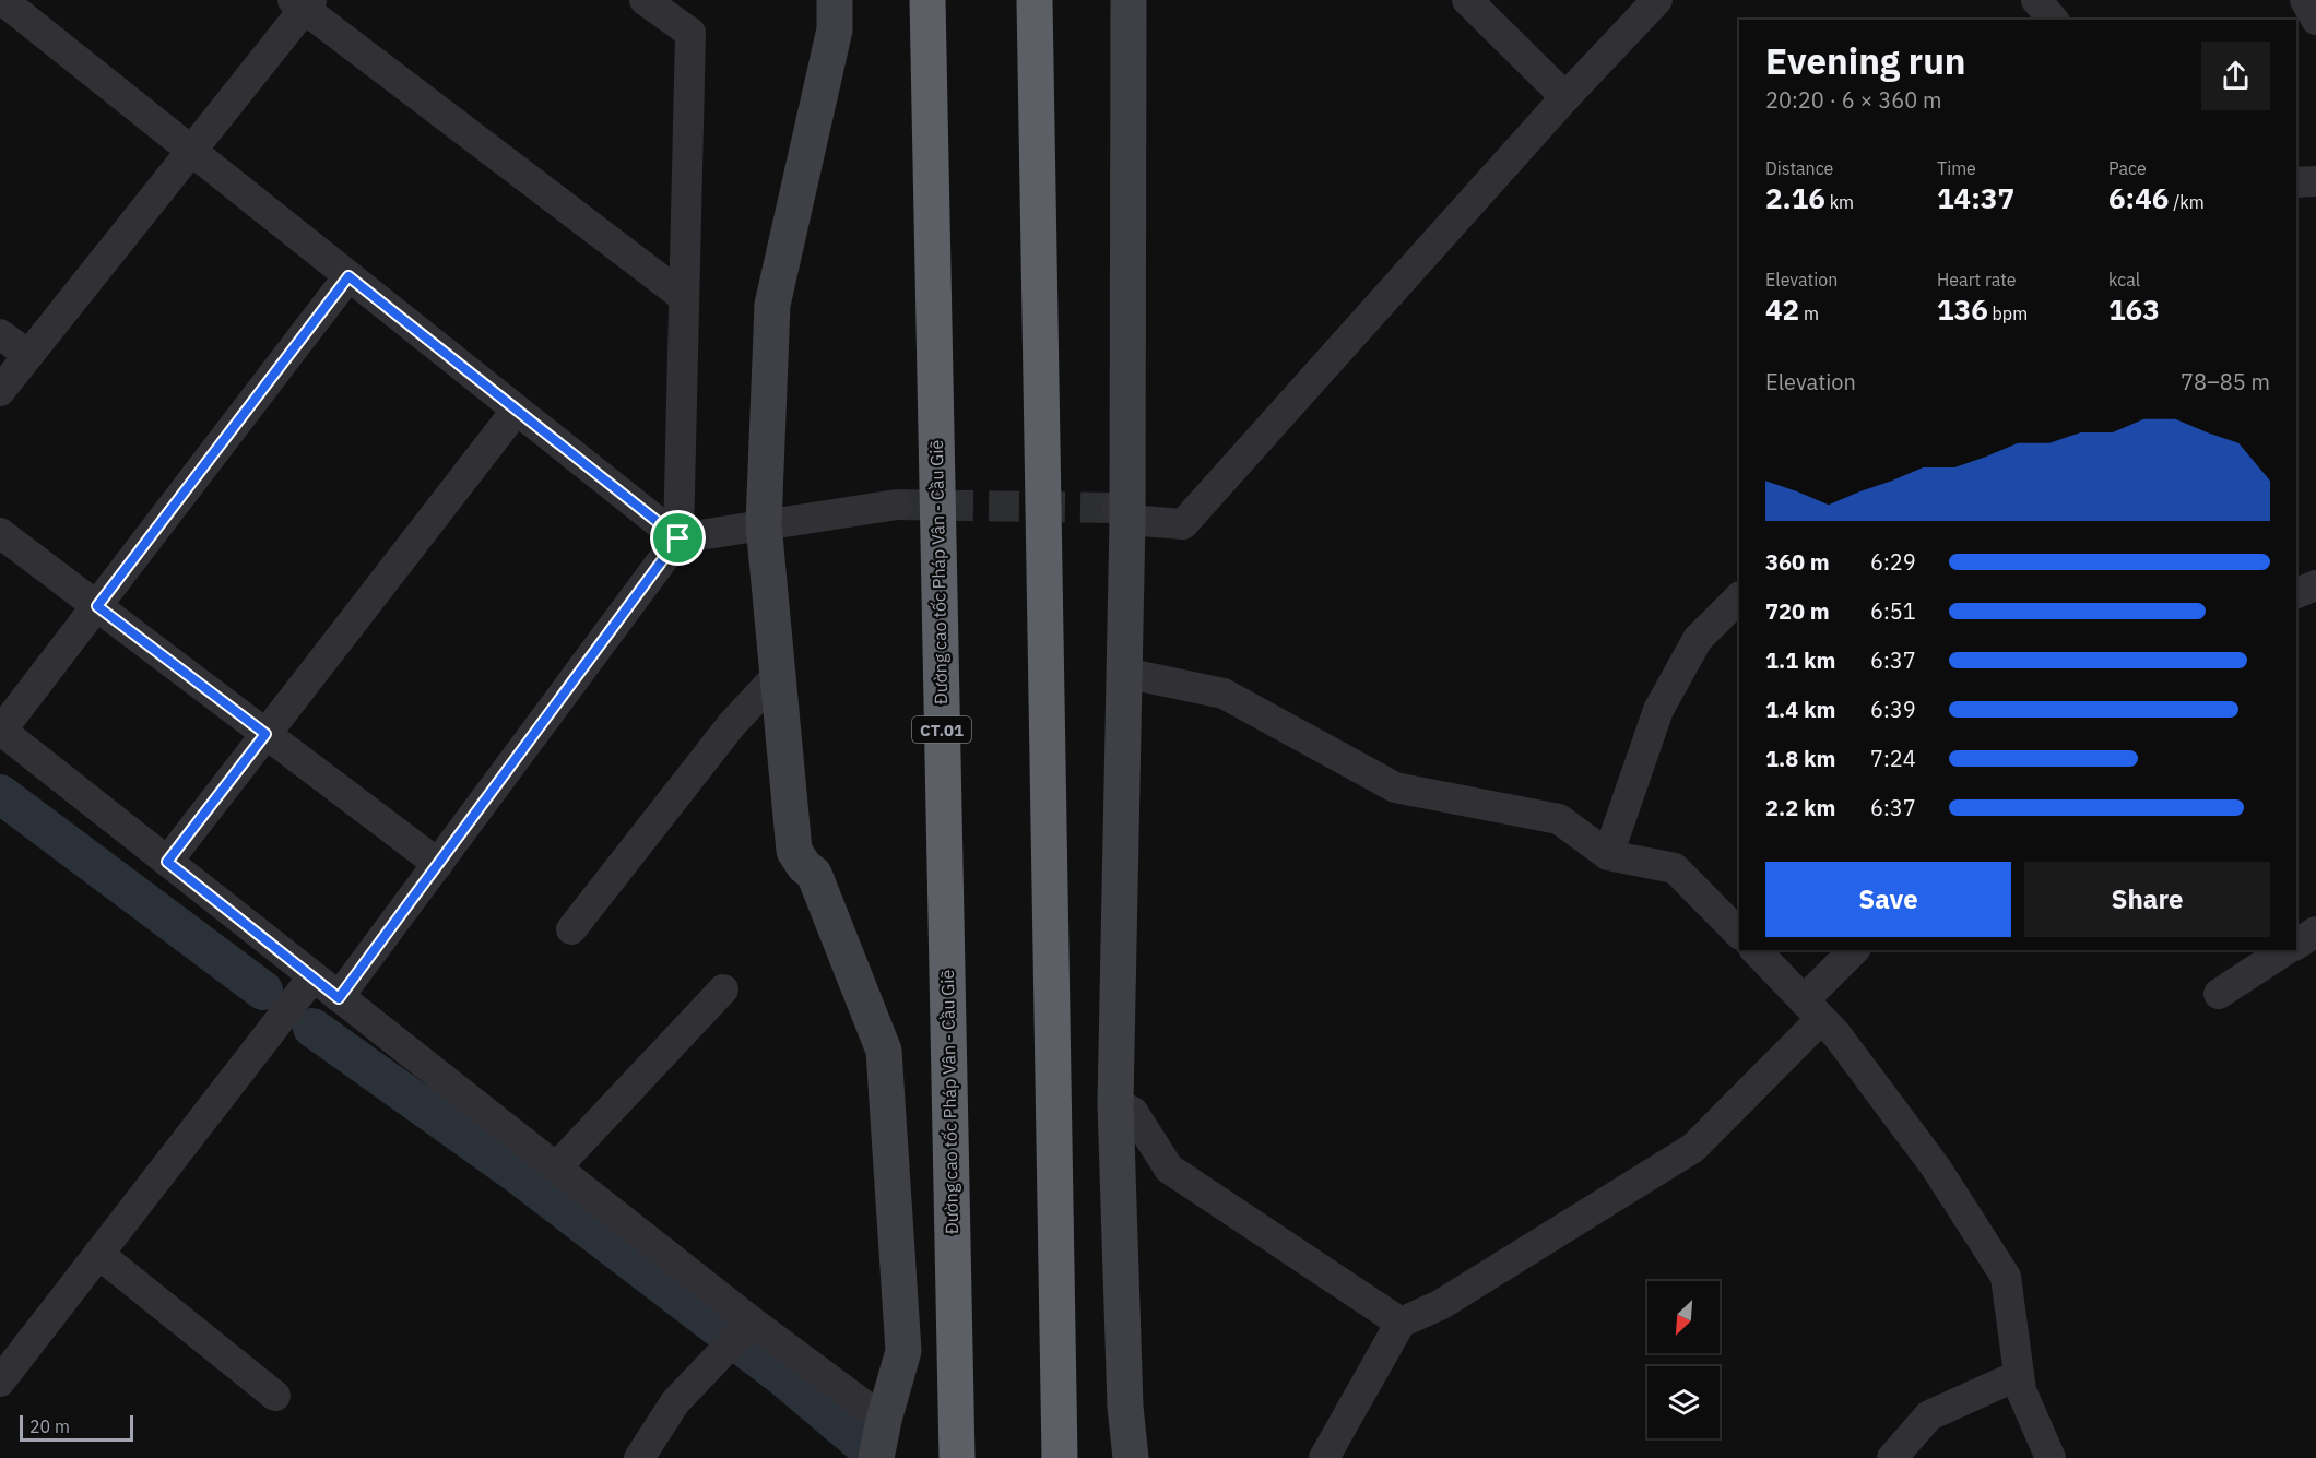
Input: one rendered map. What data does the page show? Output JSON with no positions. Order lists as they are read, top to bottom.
{
  "streets": {
    "highway": ["Đường cao tốc Pháp Vân - Cầu Giẽ", "CT.01"]
  },
  "scale_bar": "20 m",
  "north": "bottom left",
  "page": {
    "heading": ["Evening run", "20:20 · 6 × 360 m"],
    "stats": [
      ["Distance", "2.16 km"],
      ["Time", "14:37"],
      ["Pace", "6:46 /km"],
      ["Elevation", "42 m"],
      ["Heart rate", "136 bpm"],
      ["kcal", "163"]
    ],
    "chart": ["Elevation", "78–85 m"],
    "list": [
      {
        "name": "360 m",
        "note": "6:29"
      },
      {
        "name": "720 m",
        "note": "6:51"
      },
      {
        "name": "1.1 km",
        "note": "6:37"
      },
      {
        "name": "1.4 km",
        "note": "6:39"
      },
      {
        "name": "1.8 km",
        "note": "7:24"
      },
      {
        "name": "2.2 km",
        "note": "6:37"
      }
    ],
    "buttons": ["Save", "Share"],
    "scale": "20 m"
  }
}
